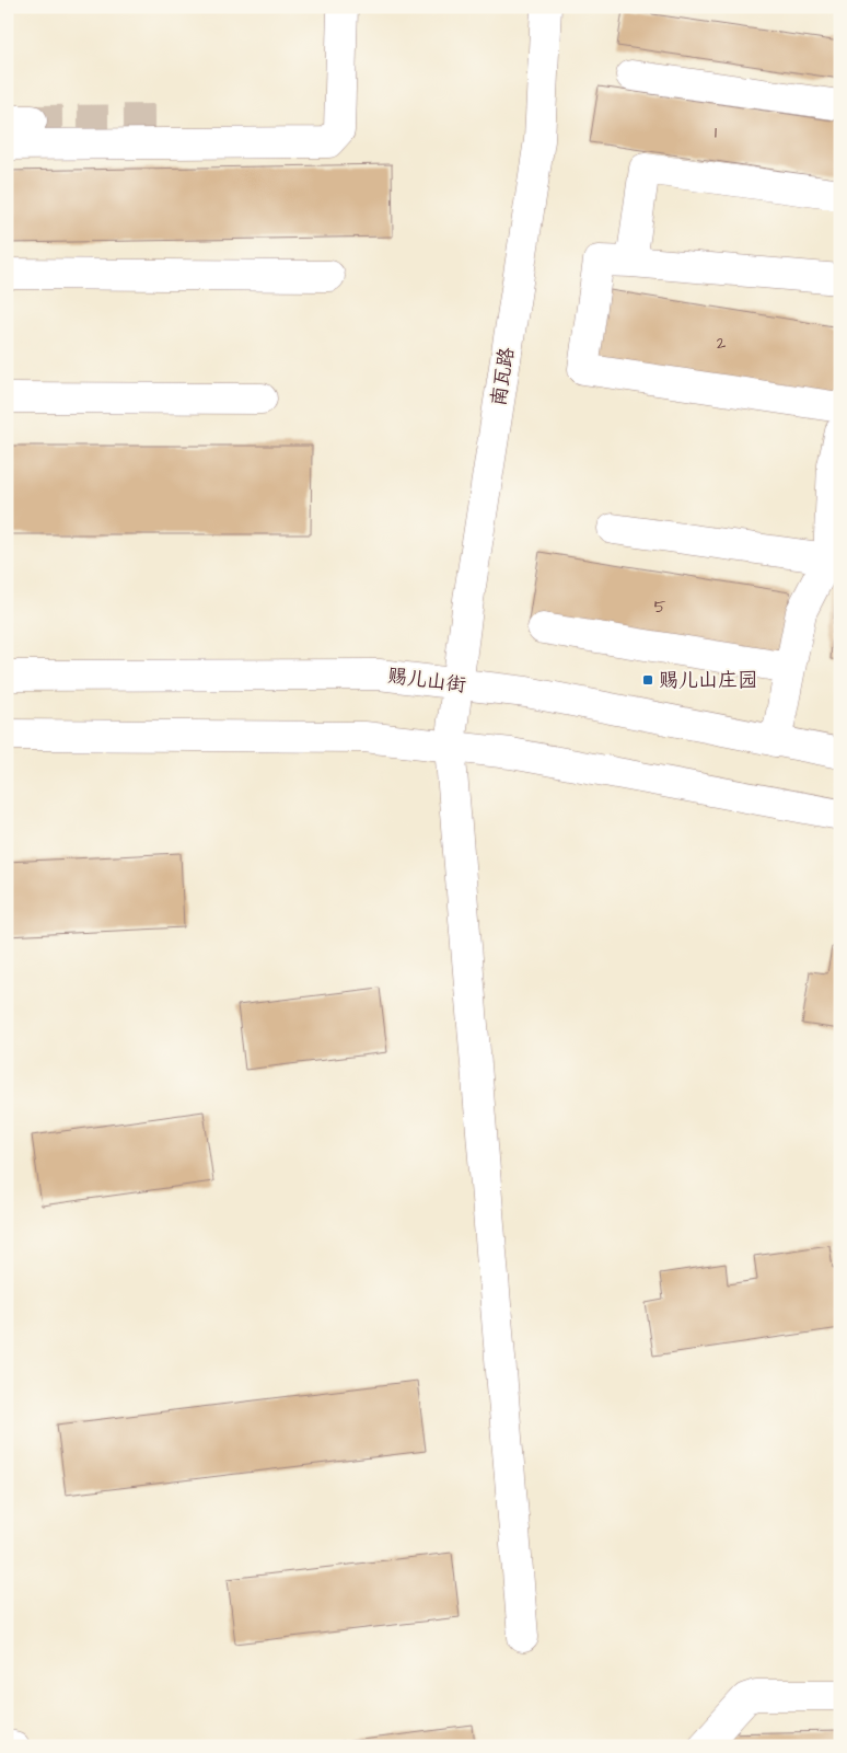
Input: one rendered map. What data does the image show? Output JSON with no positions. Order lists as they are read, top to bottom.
{
  "streets": {
    "street": ["南瓦路", "赐儿山街"]
  },
  "crossings": [
    ["南瓦路", "赐儿山街"]
  ],
  "places": {
    "transit": ["赐儿山庄园"]
  },
  "house_numbers": ["1", "2", "5"]
}
